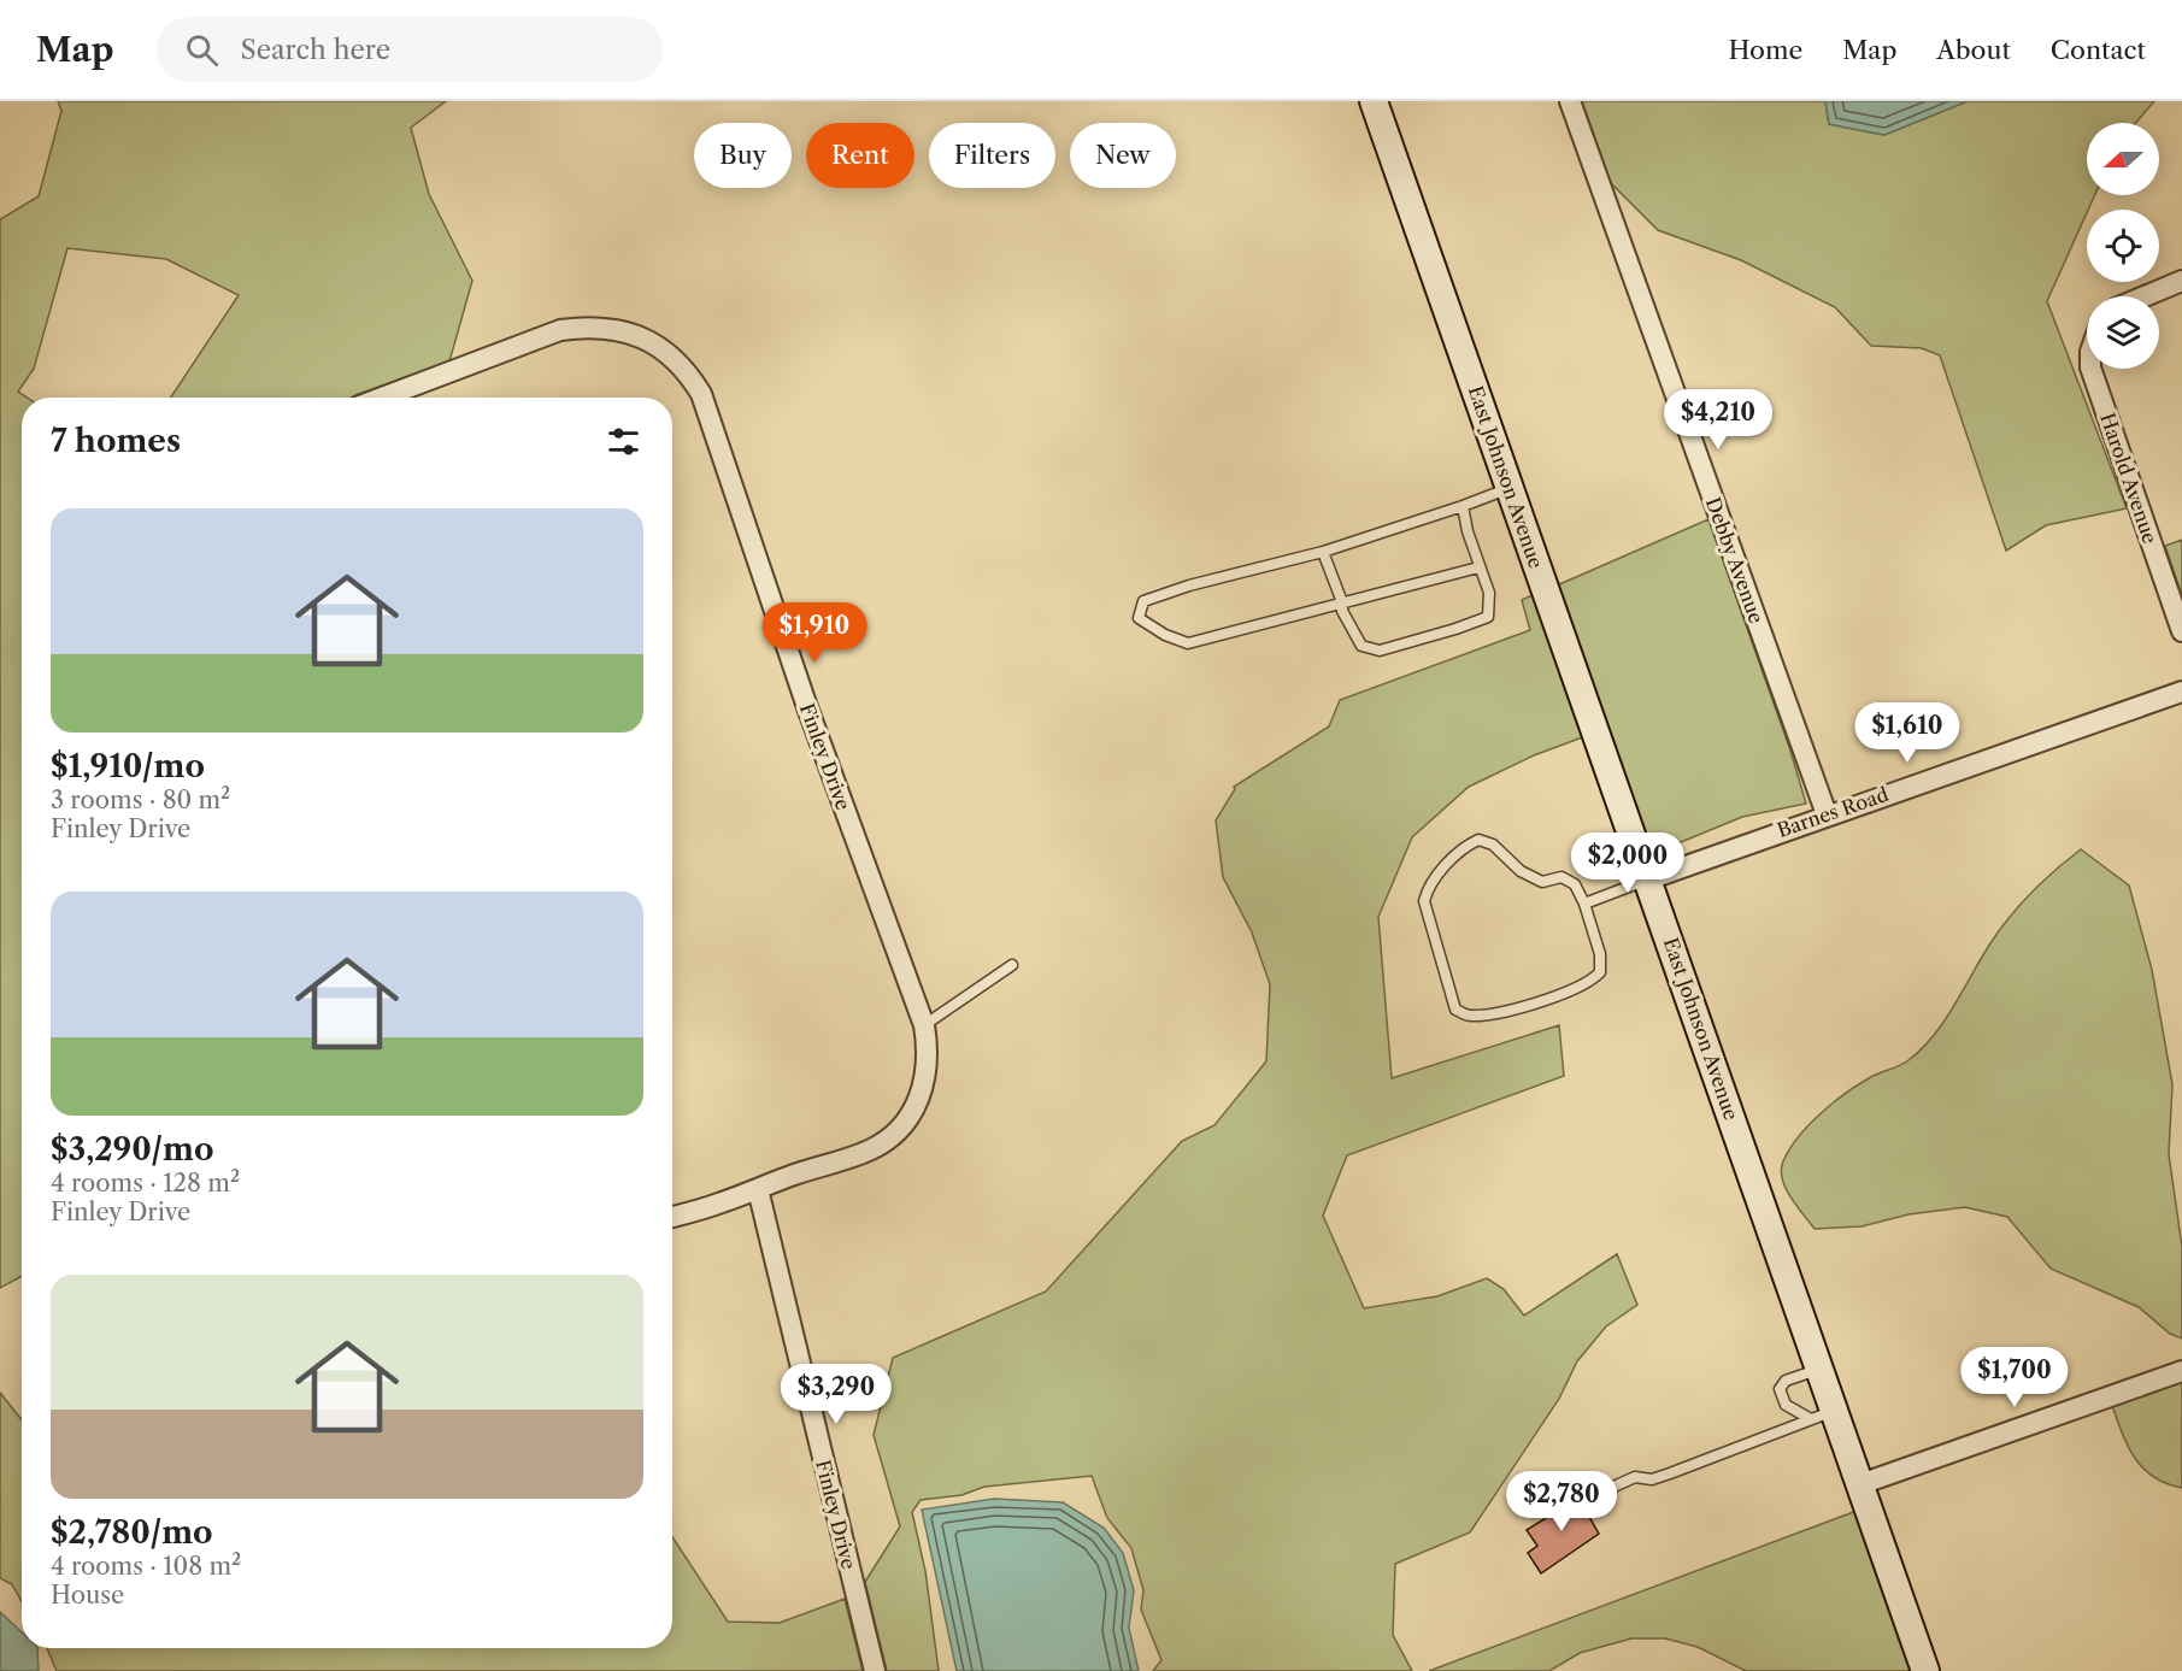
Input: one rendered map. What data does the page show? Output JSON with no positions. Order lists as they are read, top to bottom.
{
  "streets": {
    "main road": ["East Johnson Avenue"],
    "street": [
      "Harold Avenue",
      "Debby Avenue",
      "Finley Drive",
      "Barnes Road"
    ]
  },
  "crossings": [
    ["East Johnson Avenue", "Barnes Road"],
    ["Debby Avenue", "Barnes Road"]
  ],
  "north": "left",
  "page": {
    "header": "Map",
    "search": "Search here",
    "nav": [
      "Home",
      "Map",
      "About",
      "Contact"
    ],
    "chip": [
      "Buy",
      "Rent",
      "Filters",
      "New"
    ],
    "price": [
      "$4,210",
      "$1,910",
      "$1,610",
      "$2,000",
      "$1,700",
      "$3,290",
      "$2,780"
    ],
    "heading": "7 homes",
    "list": [
      {
        "name": "$1,910/mo",
        "note": "3 rooms · 80 m² · Finley Drive"
      },
      {
        "name": "$3,290/mo",
        "note": "4 rooms · 128 m² · Finley Drive"
      },
      {
        "name": "$2,780/mo",
        "note": "4 rooms · 108 m² · House"
      }
    ]
  }
}
